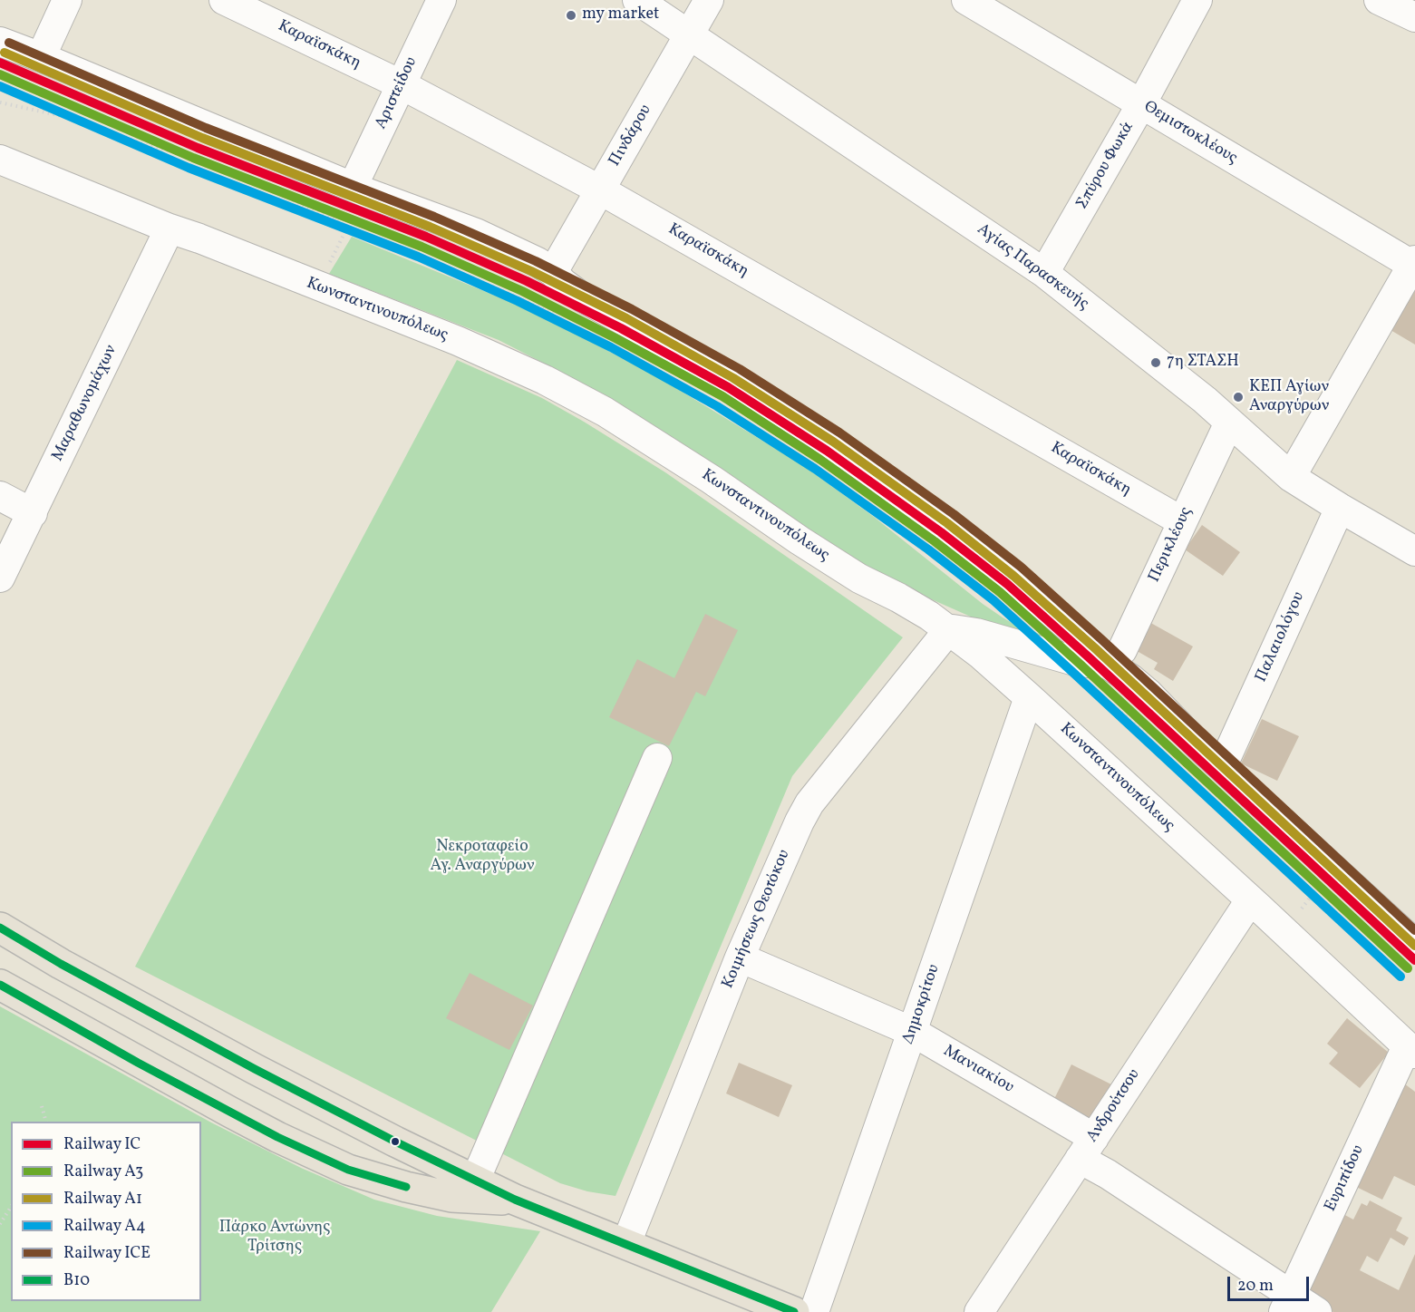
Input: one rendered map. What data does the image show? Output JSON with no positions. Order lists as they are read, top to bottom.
{
  "streets": {
    "street": [
      "Καραϊσκάκη",
      "Αριστείδου",
      "Θεμιστοκλέους",
      "Πινδάρου",
      "Σπύρου Φωκά",
      "Αγίας Παρασκευής",
      "Κωνσταντινουπόλεως",
      "Μαραθωνομάχων",
      "Περικλέους",
      "Παλαιολόγου",
      "Κοιμήσεως Θεοτόκου",
      "Δημοκρίτου",
      "Μανιακίου",
      "Ανδρούτσου",
      "Ευριπίδου"
    ]
  },
  "crossings": [
    ["Καραϊσκάκη", "Αριστείδου"],
    ["Καραϊσκάκη", "Πινδάρου"],
    ["Καραϊσκάκη", "Περικλέους"],
    ["Θεμιστοκλέους", "Σπύρου Φωκά"],
    ["Πινδάρου", "Αγίας Παρασκευής"],
    ["Σπύρου Φωκά", "Αγίας Παρασκευής"],
    ["Αγίας Παρασκευής", "Περικλέους"],
    ["Αγίας Παρασκευής", "Παλαιολόγου"],
    ["Κωνσταντινουπόλεως", "Μαραθωνομάχων"],
    ["Κωνσταντινουπόλεως", "Κοιμήσεως Θεοτόκου"],
    ["Κωνσταντινουπόλεως", "Δημοκρίτου"],
    ["Κωνσταντινουπόλεως", "Ανδρούτσου"],
    ["Κωνσταντινουπόλεως", "Ευριπίδου"],
    ["Κοιμήσεως Θεοτόκου", "Μανιακίου"],
    ["Δημοκρίτου", "Μανιακίου"],
    ["Μανιακίου", "Ανδρούτσου"],
    ["Μανιακίου", "Ευριπίδου"]
  ],
  "parks": ["Νεκροταφείο Αγ. Αναργύρων", "Πάρκο Αντώνης Τρίτσης"],
  "places": ["my market", "7η ΣΤΑΣΗ", "ΚΕΠ Αγίων Αναργύρων"],
  "lines": [
    "rail line ICE",
    "rail line A1",
    "rail line IC",
    "rail line A3",
    "rail line A4",
    "transit line Β10"
  ],
  "legend": [
    "Railway IC",
    "Railway A3",
    "Railway A1",
    "Railway A4",
    "Railway ICE",
    "Β10"
  ],
  "scale_bar": "20 m"
}
